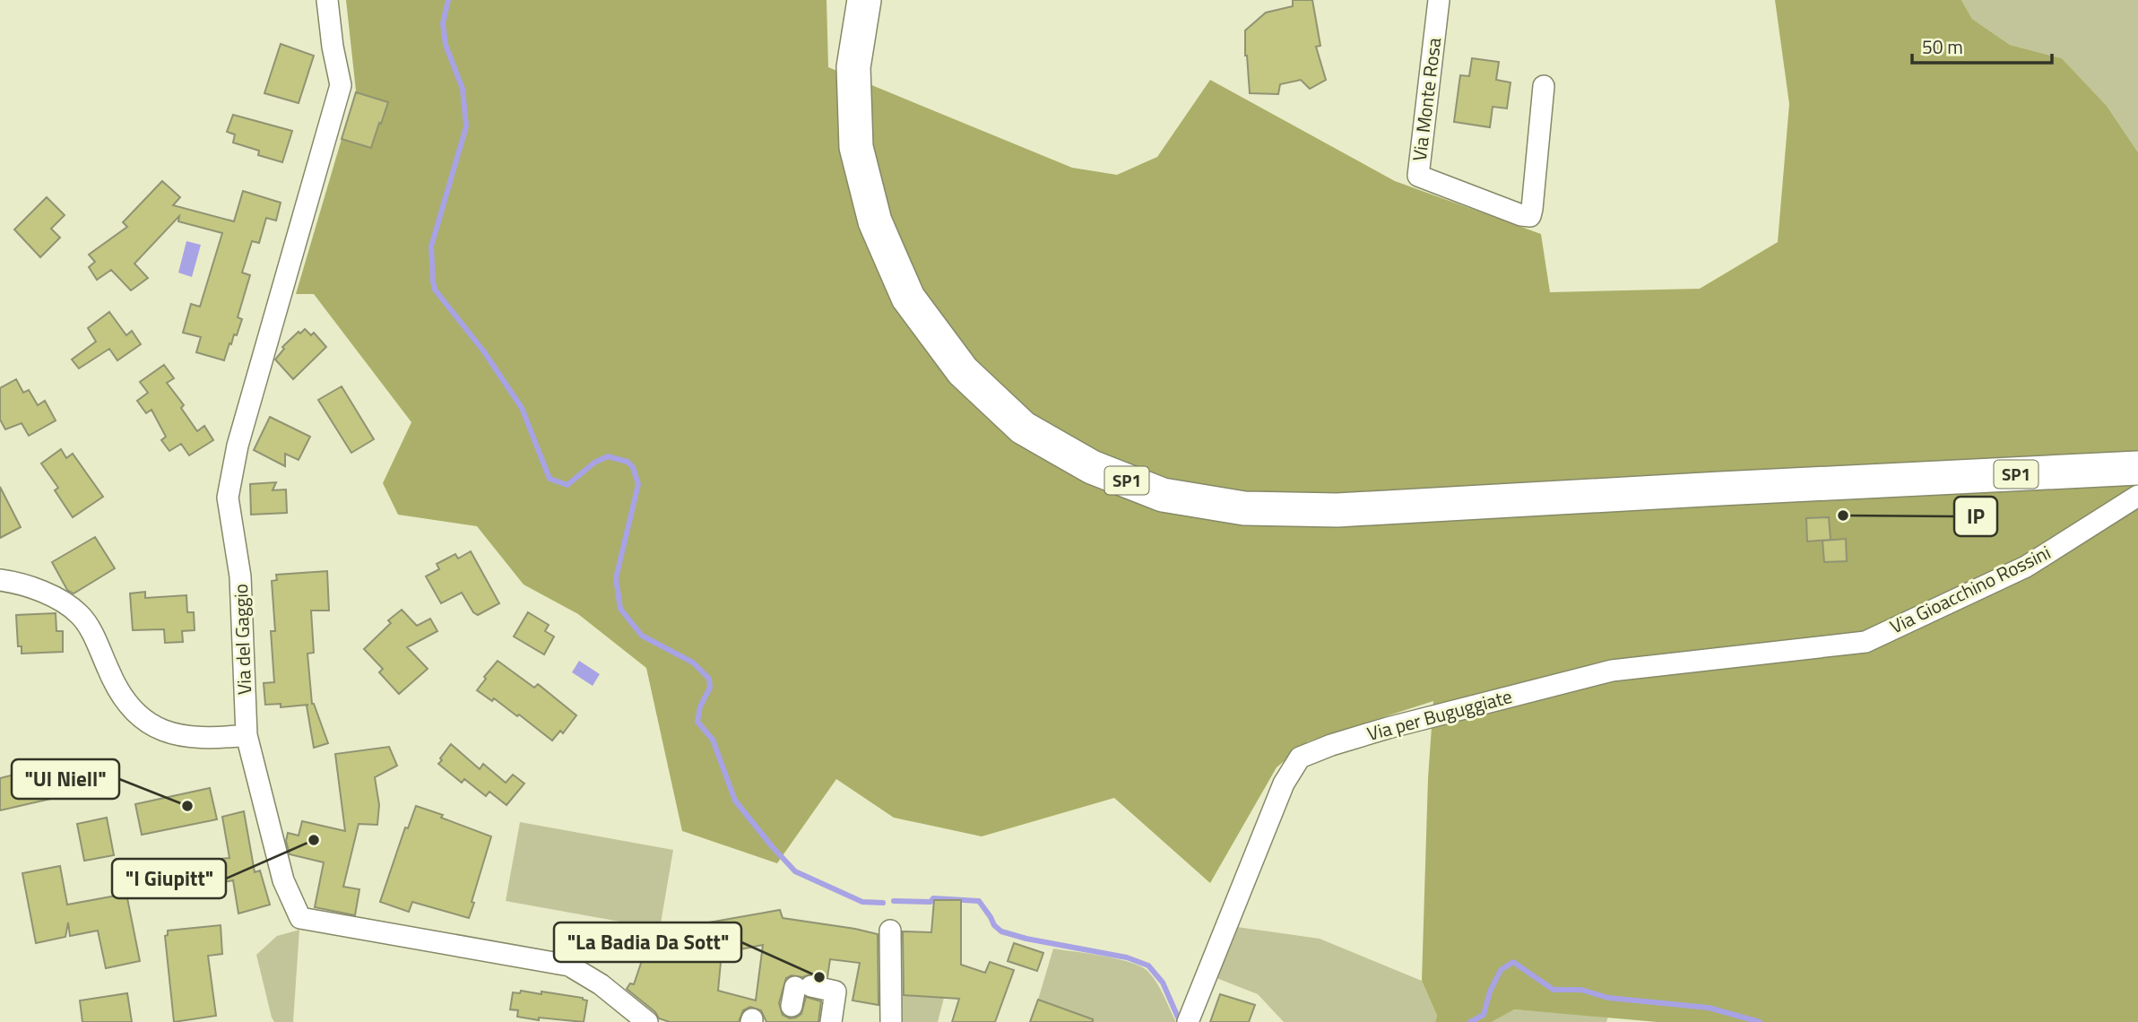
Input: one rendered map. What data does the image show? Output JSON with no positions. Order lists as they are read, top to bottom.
{
  "streets": {
    "main road": ["SP1"],
    "street": [
      "Via Monte Rosa",
      "Via Gioacchino Rossini",
      "Via del Gaggio",
      "Via per Buguggiate"
    ]
  },
  "crossings": [
    ["Via Gioacchino Rossini", "Via per Buguggiate"]
  ],
  "places": [
    "IP",
    "\"Ul Niell\"",
    "\"I Giupitt\"",
    "\"La Badia Da Sott\""
  ],
  "scale_bar": "50 m"
}
